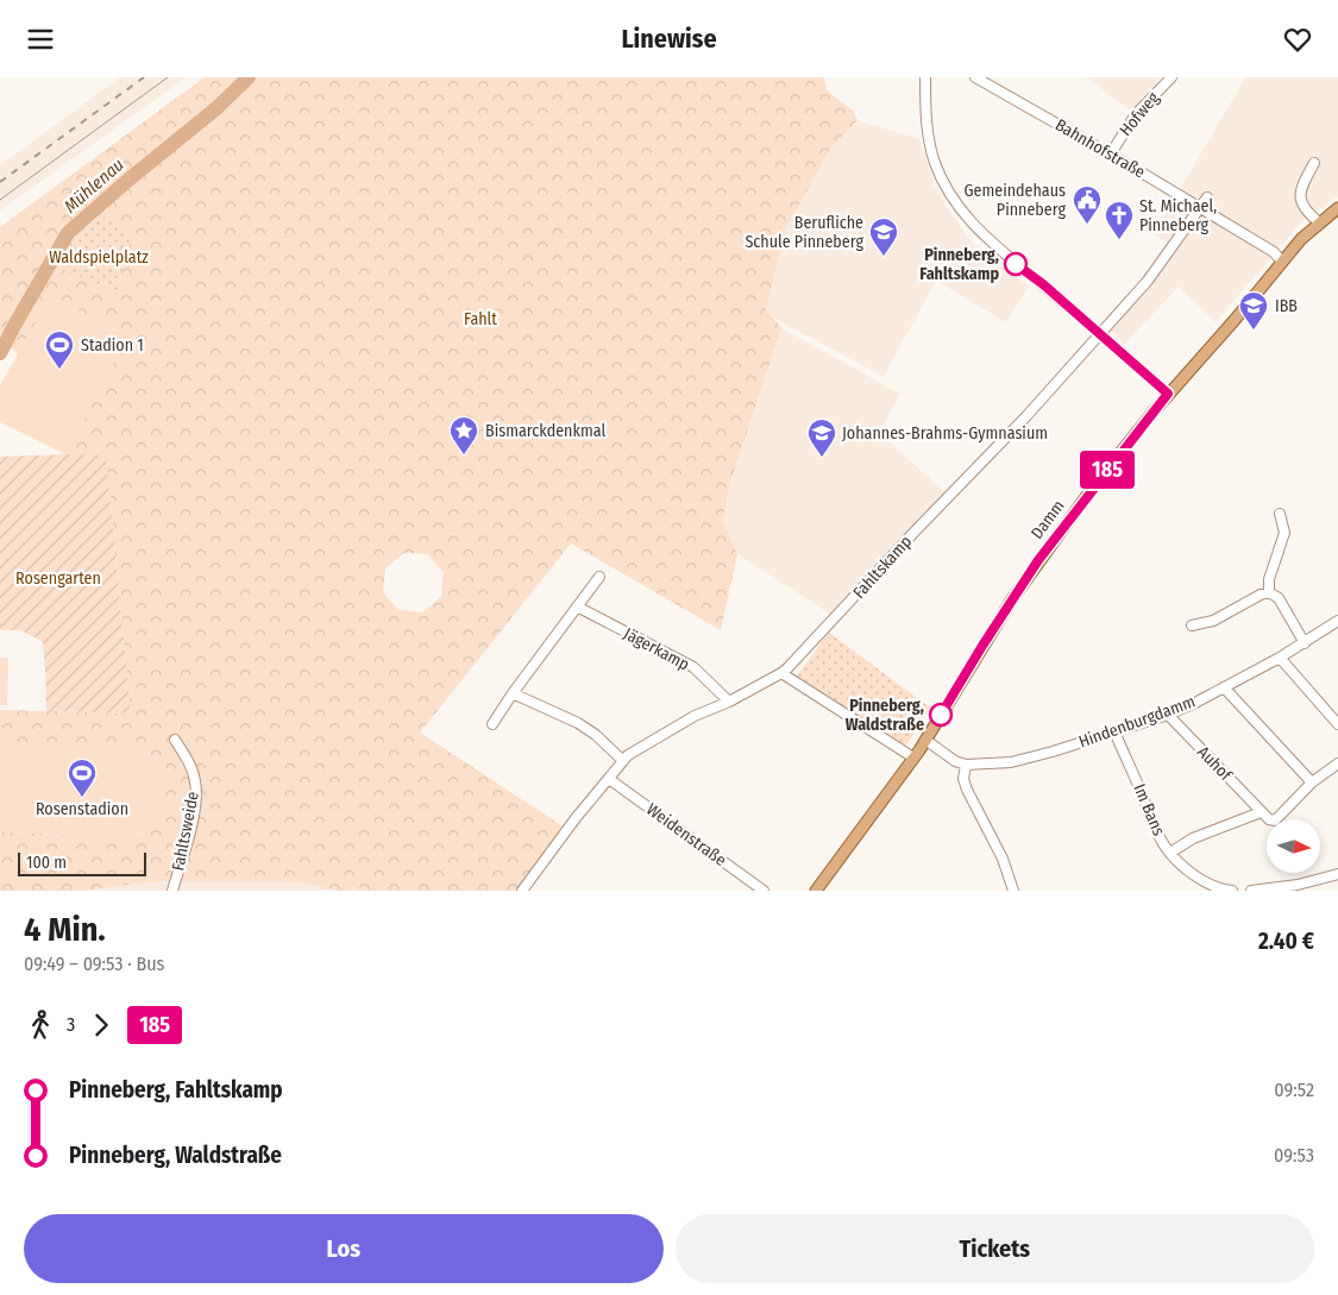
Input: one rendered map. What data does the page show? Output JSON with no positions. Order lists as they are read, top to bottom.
{
  "streets": {
    "main road": ["Damm"],
    "street": [
      "Hofweg",
      "Bahnhofstraße",
      "Fahltskamp",
      "Jägerkamp",
      "Hindenburgdamm",
      "Auhof",
      "Im Bans",
      "Fahltsweide",
      "Weidenstraße"
    ]
  },
  "crossings": [
    ["Hofweg", "Bahnhofstraße"],
    ["Bahnhofstraße", "Damm"],
    ["Bahnhofstraße", "Fahltskamp"],
    ["Fahltskamp", "Jägerkamp"],
    ["Fahltskamp", "Weidenstraße"],
    ["Hindenburgdamm", "Auhof"],
    ["Hindenburgdamm", "Im Bans"]
  ],
  "water": ["Mühlenau"],
  "parks": ["Waldspielplatz", "Fahlt", "Rosengarten"],
  "places": {
    "public building": ["Gemeindehaus Pinneberg"],
    "church": ["St. Michael, Pinneberg"],
    "school or university": ["Berufliche Schule Pinneberg", "IBB", "Johannes-Brahms-Gymnasium"],
    "other": ["Pinneberg, Fahltskamp", "Pinneberg, Waldstraße"],
    "sports": ["Stadion 1", "Rosenstadion"],
    "place": ["Bismarckdenkmal"]
  },
  "lines": ["bus line 185"],
  "scale_bar": "100 m",
  "north": "right",
  "page": {
    "header": "Linewise",
    "on_map": "185",
    "scale": "100 m",
    "heading": ["4 Min.", "09:49 – 09:53 · Bus", "2.40 €"],
    "legs": ["3", "185"],
    "list": [
      {
        "name": "Pinneberg, Fahltskamp",
        "value": "09:52"
      },
      {
        "name": "Pinneberg, Waldstraße",
        "value": "09:53"
      }
    ],
    "buttons": ["Los", "Tickets"]
  }
}
